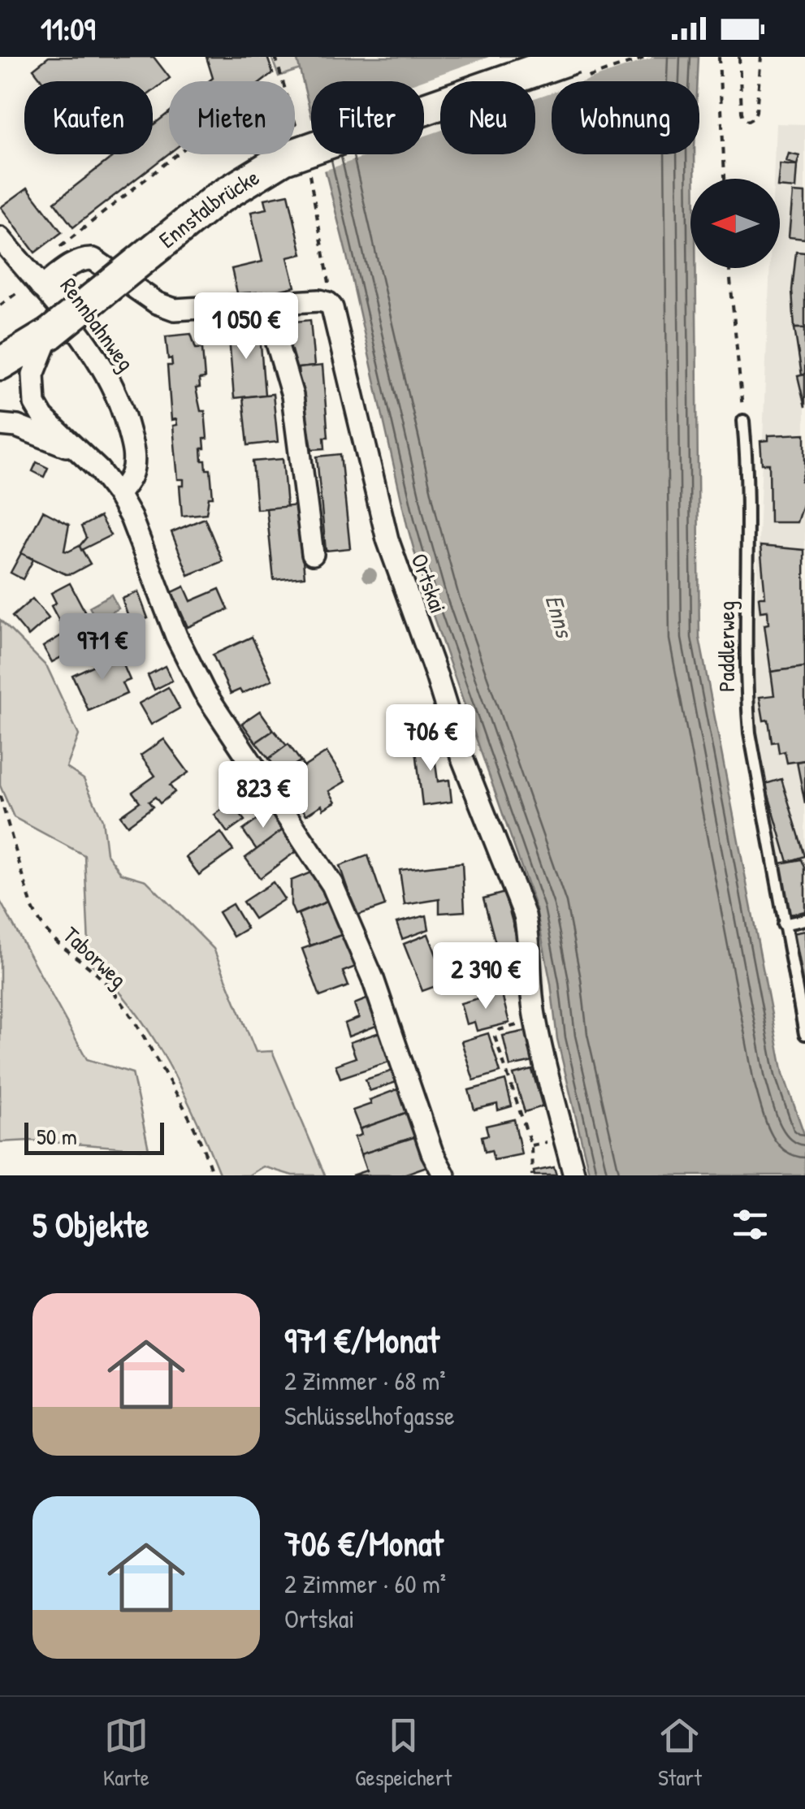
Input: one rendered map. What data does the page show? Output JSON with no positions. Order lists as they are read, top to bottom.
{
  "streets": {
    "main road": ["Ennstalbrücke"],
    "street": ["Rennbahnweg", "Ortskai"],
    "lane": ["Paddlerweg"],
    "path": ["Taborweg"]
  },
  "water": ["Enns"],
  "scale_bar": "50 m",
  "north": "left",
  "page": {
    "status": "11:09",
    "chip": [
      "Kaufen",
      "Mieten",
      "Filter",
      "Neu",
      "Wohnung"
    ],
    "price": [
      "1 050 €",
      "971 €",
      "706 €",
      "823 €",
      "2 390 €"
    ],
    "scale": "50 m",
    "heading": "5 Objekte",
    "list": [
      {
        "name": "971 €/Monat",
        "note": "2 Zimmer · 68 m² · Schlüsselhofgasse"
      },
      {
        "name": "706 €/Monat",
        "note": "2 Zimmer · 60 m² · Ortskai"
      }
    ],
    "tabs": ["Karte", "Gespeichert", "Start"]
  }
}
